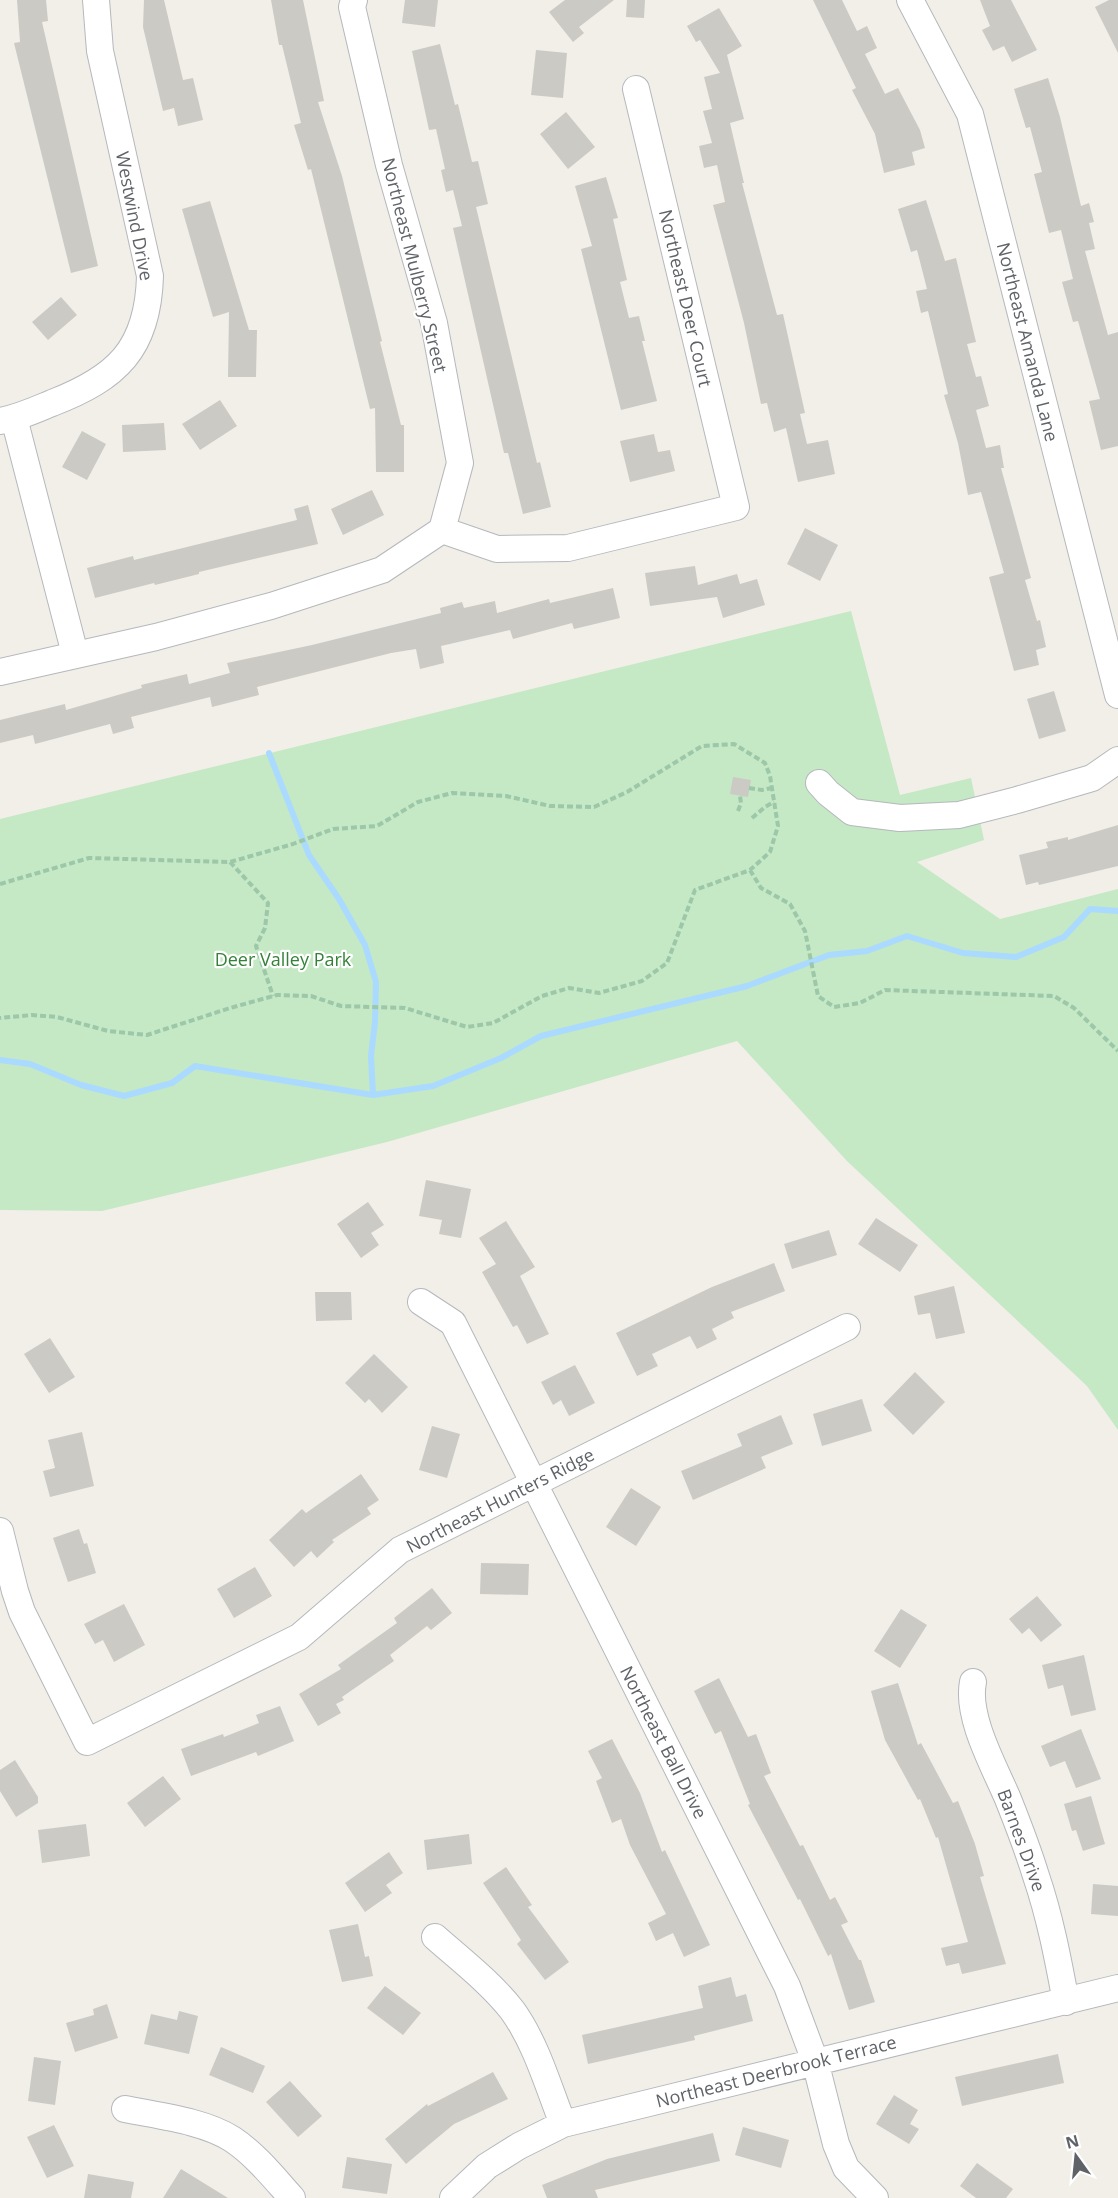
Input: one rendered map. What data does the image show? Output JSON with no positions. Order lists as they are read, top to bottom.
{
  "streets": {
    "street": [
      "Westwind Drive",
      "Northeast Mulberry Street",
      "Northeast Deer Court",
      "Northeast Amanda Lane",
      "Northeast Hunters Ridge",
      "Northeast Ball Drive",
      "Barnes Drive",
      "Northeast Deerbrook Terrace"
    ]
  },
  "crossings": [
    ["Northeast Mulberry Street", "Northeast Deer Court"],
    ["Northeast Hunters Ridge", "Northeast Ball Drive"],
    ["Northeast Ball Drive", "Northeast Deerbrook Terrace"],
    ["Barnes Drive", "Northeast Deerbrook Terrace"]
  ],
  "parks": ["Deer Valley Park"],
  "north": "top"
}
